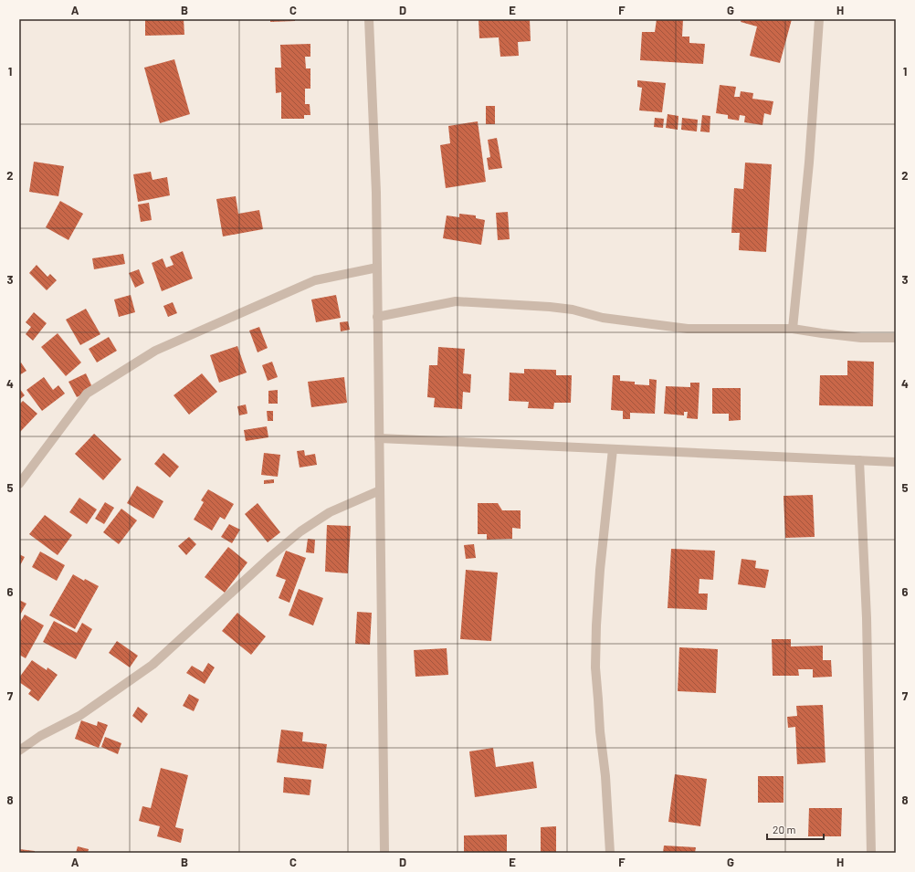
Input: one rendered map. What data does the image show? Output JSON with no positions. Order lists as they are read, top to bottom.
{
  "scale_bar": "20 m",
  "grid": {
    "columns": [
      "A",
      "B",
      "C",
      "D",
      "E",
      "F",
      "G",
      "H"
    ],
    "rows": [
      "1",
      "2",
      "3",
      "4",
      "5",
      "6",
      "7",
      "8"
    ]
  }
}
